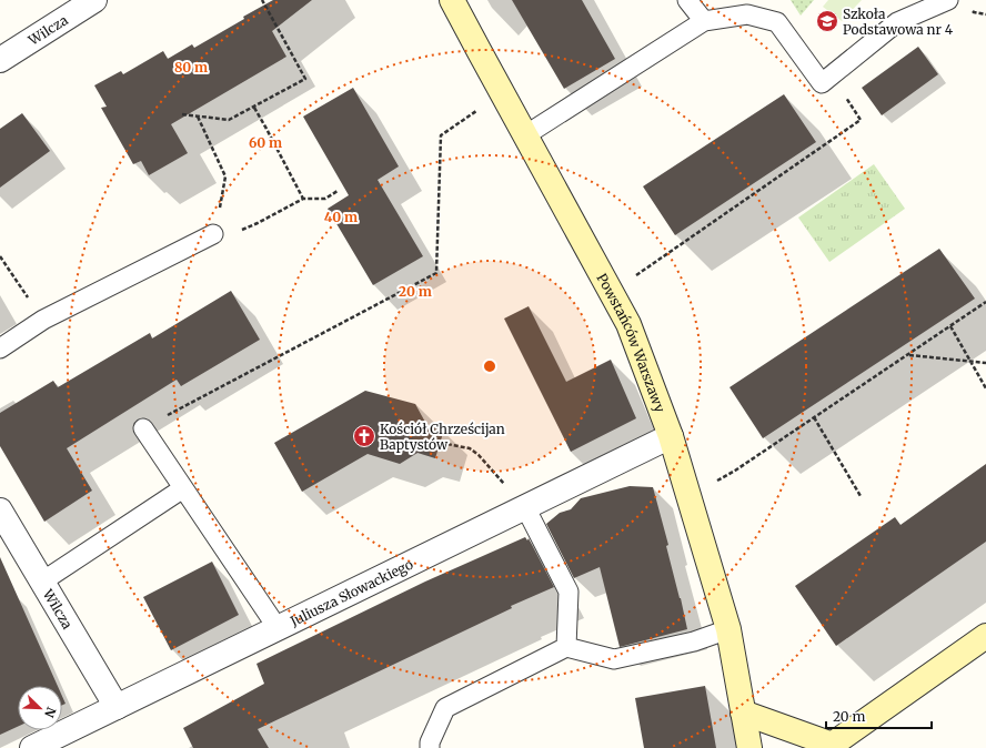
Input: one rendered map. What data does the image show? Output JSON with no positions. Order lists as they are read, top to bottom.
{
  "streets": {
    "street": ["Wilcza", "Powstańców Warszawy", "Juliusza Słowackiego"]
  },
  "crossings": [
    ["Wilcza", "Juliusza Słowackiego"],
    ["Powstańców Warszawy", "Juliusza Słowackiego"]
  ],
  "places": {
    "school or university": ["Szkoła Podstawowa nr 4"],
    "church": ["Kościół Chrześcijan Baptystów"]
  },
  "scale_bar": "20 m",
  "north": "bottom right",
  "rings": [
    "80 m",
    "60 m",
    "40 m",
    "20 m"
  ]
}
